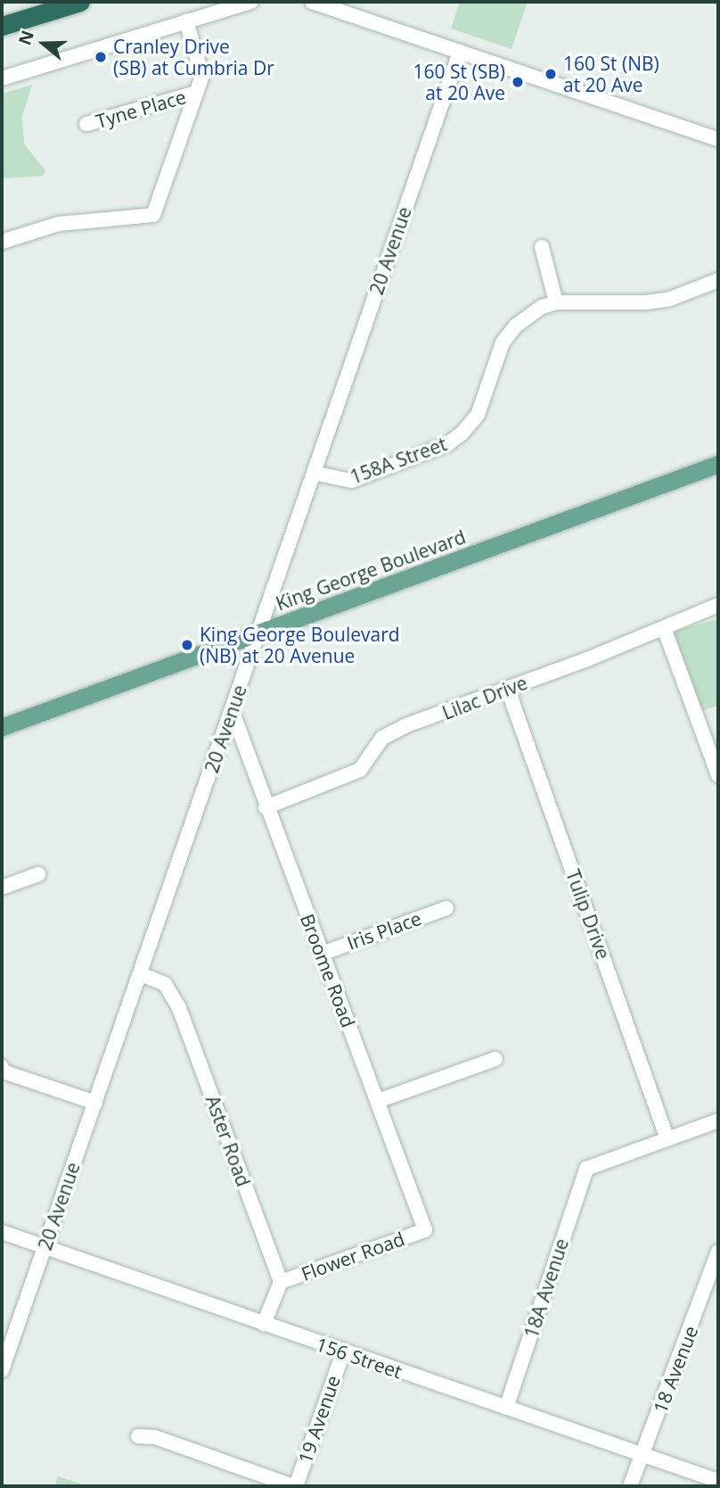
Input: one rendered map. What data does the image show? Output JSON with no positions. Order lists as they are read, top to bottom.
{
  "streets": {
    "main road": ["King George Boulevard"],
    "street": [
      "Tyne Place",
      "20 Avenue",
      "158A Street",
      "Lilac Drive",
      "Tulip Drive",
      "Iris Place",
      "Broome Road",
      "Aster Road",
      "Flower Road",
      "18A Avenue",
      "156 Street",
      "18 Avenue",
      "19 Avenue"
    ]
  },
  "crossings": [
    ["20 Avenue", "158A Street"],
    ["20 Avenue", "King George Boulevard"],
    ["20 Avenue", "Broome Road"],
    ["20 Avenue", "Aster Road"],
    ["20 Avenue", "156 Street"],
    ["Lilac Drive", "Tulip Drive"],
    ["Lilac Drive", "Broome Road"],
    ["Tulip Drive", "18A Avenue"],
    ["Iris Place", "Broome Road"],
    ["Broome Road", "Flower Road"],
    ["Aster Road", "Flower Road"],
    ["18A Avenue", "156 Street"],
    ["156 Street", "18 Avenue"],
    ["156 Street", "19 Avenue"]
  ],
  "places": [
    "Cranley Drive (SB) at Cumbria Dr",
    "160 St (NB) at 20 Ave",
    "160 St (SB) at 20 Ave",
    "King George Boulevard (NB) at 20 Avenue"
  ],
  "north": "left"
}
